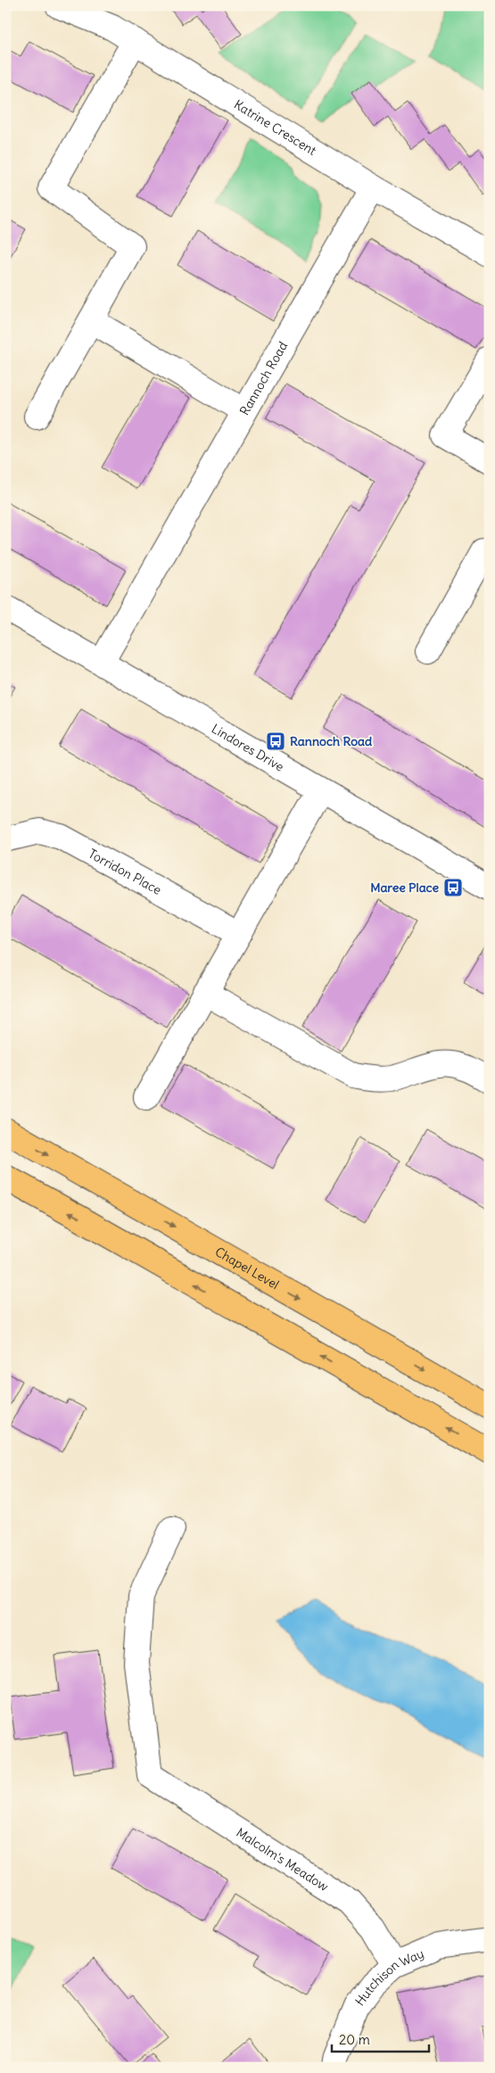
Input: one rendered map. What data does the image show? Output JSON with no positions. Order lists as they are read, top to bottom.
{
  "streets": {
    "main road": ["Chapel Level"],
    "street": [
      "Katrine Crescent",
      "Rannoch Road",
      "Lindores Drive",
      "Torridon Place",
      "Malcolm's Meadow",
      "Hutchison Way"
    ]
  },
  "crossings": [
    ["Katrine Crescent", "Rannoch Road"],
    ["Rannoch Road", "Lindores Drive"],
    ["Malcolm's Meadow", "Hutchison Way"]
  ],
  "places": {
    "bus stop": ["Rannoch Road", "Maree Place"]
  },
  "scale_bar": "20 m"
}
